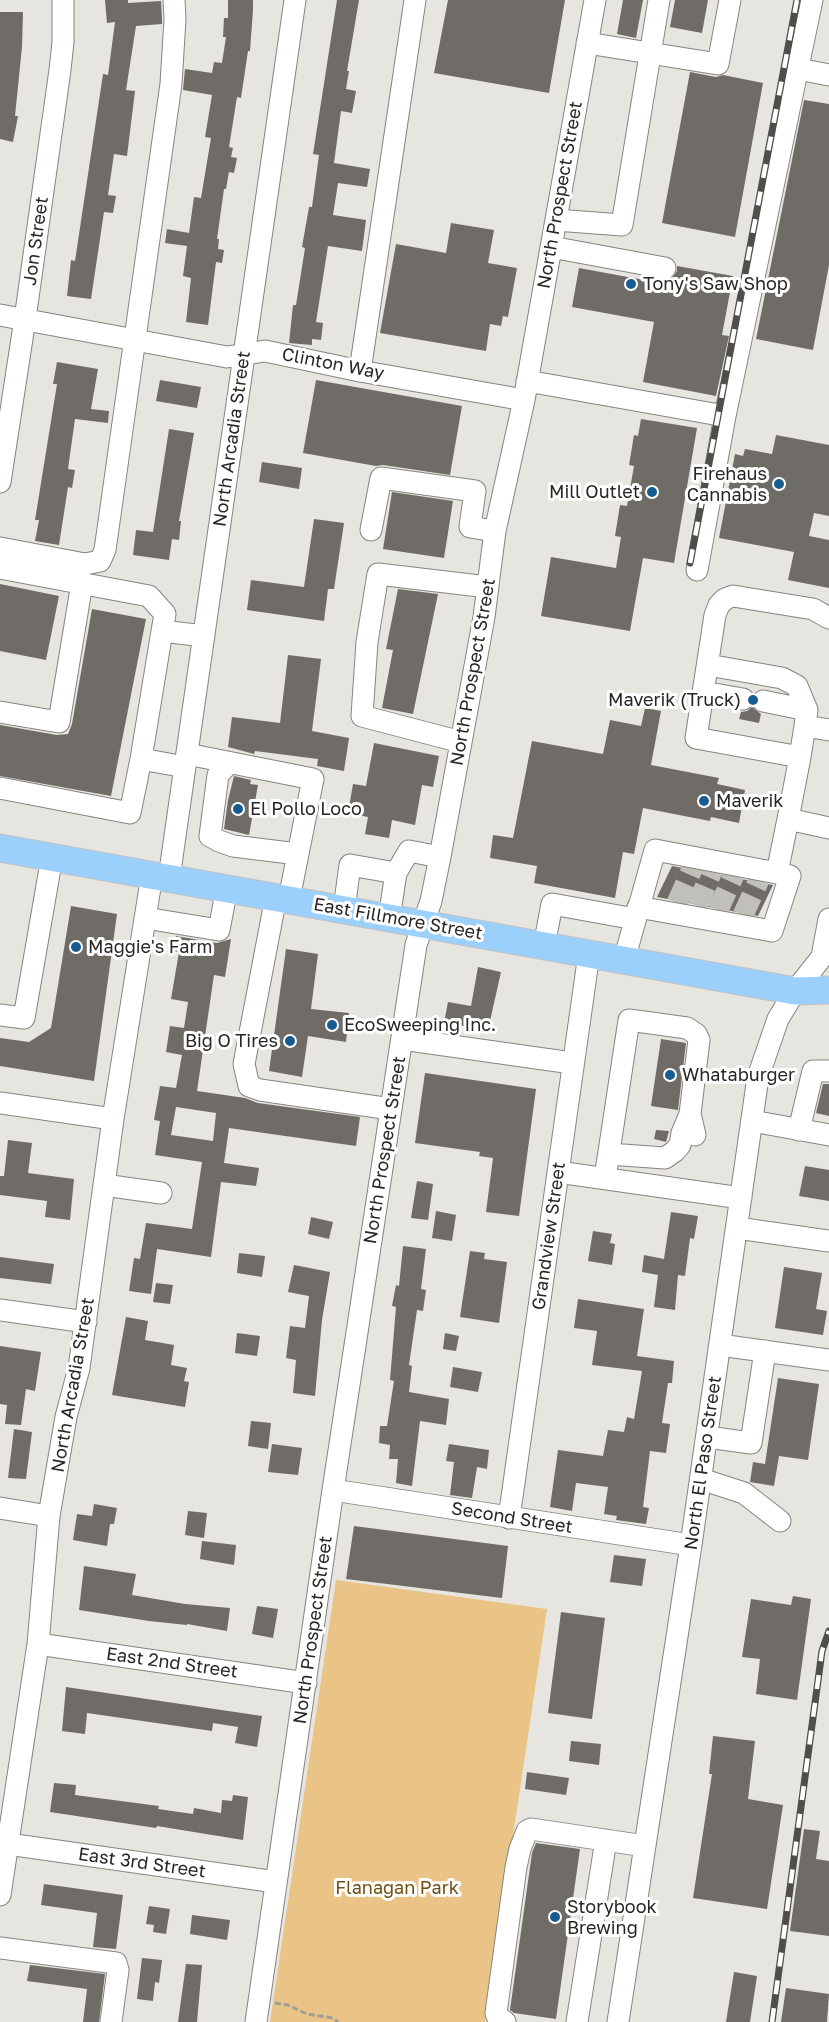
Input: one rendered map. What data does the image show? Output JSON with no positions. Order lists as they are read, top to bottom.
{
  "streets": {
    "main road": ["East Fillmore Street"],
    "street": [
      "North Prospect Street",
      "Jon Street",
      "Clinton Way",
      "North Arcadia Street",
      "Grandview Street",
      "North El Paso Street",
      "Second Street",
      "East 2nd Street",
      "East 3rd Street"
    ]
  },
  "crossings": [
    ["North Prospect Street", "Clinton Way"],
    ["North Prospect Street", "East Fillmore Street"],
    ["North Prospect Street", "Second Street"],
    ["North Prospect Street", "East 2nd Street"],
    ["North Prospect Street", "East 3rd Street"],
    ["Jon Street", "Clinton Way"],
    ["Clinton Way", "North Arcadia Street"],
    ["North Arcadia Street", "East Fillmore Street"],
    ["North Arcadia Street", "East 2nd Street"],
    ["North Arcadia Street", "East 3rd Street"],
    ["East Fillmore Street", "Grandview Street"],
    ["East Fillmore Street", "North El Paso Street"],
    ["Grandview Street", "Second Street"],
    ["North El Paso Street", "Second Street"]
  ],
  "parks": ["Flanagan Park"],
  "places": [
    "Tony's Saw Shop",
    "Firehaus Cannabis",
    "Mill Outlet",
    "Maverik (Truck)",
    "Maverik",
    "El Pollo Loco",
    "Maggie's Farm",
    "EcoSweeping Inc.",
    "Big O Tires",
    "Whataburger",
    "Storybook Brewing"
  ]
}
